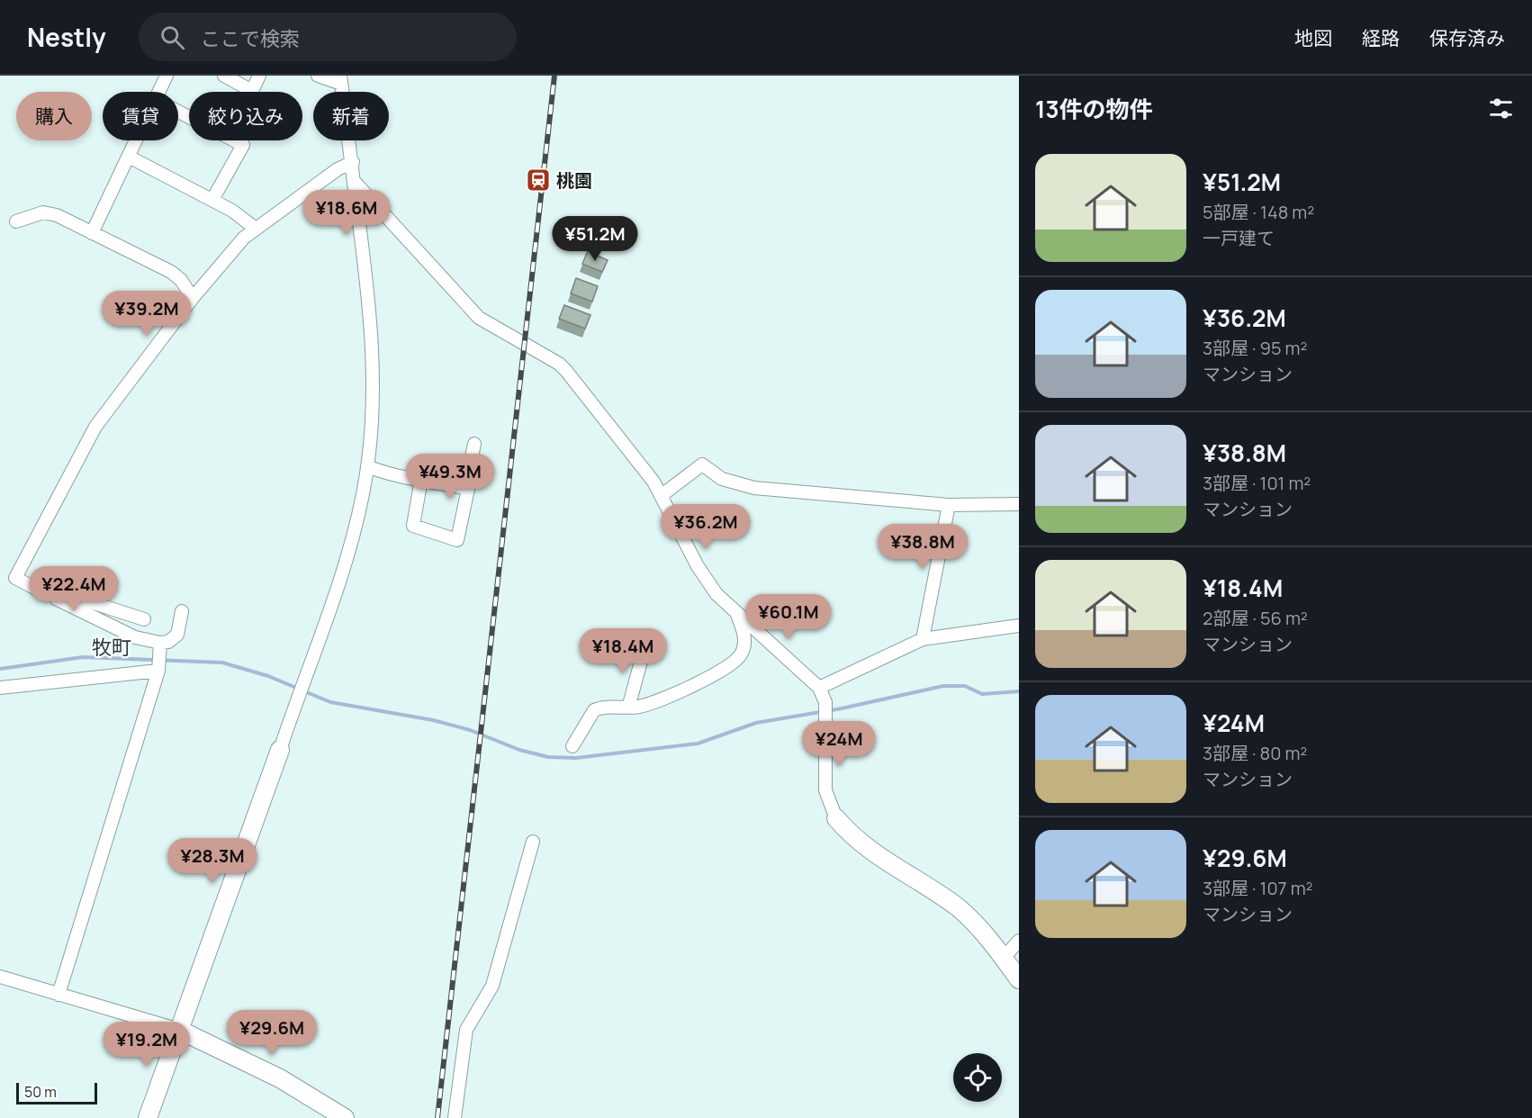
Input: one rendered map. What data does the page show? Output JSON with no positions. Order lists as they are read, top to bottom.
{
  "districts": ["牧町"],
  "places": {
    "station": ["桃園"]
  },
  "scale_bar": "50 m",
  "page": {
    "header": "Nestly",
    "search": "ここで検索",
    "nav": ["地図", "経路", "保存済み"],
    "heading": "13件の物件",
    "chip": [
      "購入",
      "賃貸",
      "絞り込み",
      "新着"
    ],
    "list": [
      {
        "name": "¥51.2M",
        "note": "5部屋 · 148 m² · 一戸建て"
      },
      {
        "name": "¥36.2M",
        "note": "3部屋 · 95 m² · マンション"
      },
      {
        "name": "¥38.8M",
        "note": "3部屋 · 101 m² · マンション"
      },
      {
        "name": "¥18.4M",
        "note": "2部屋 · 56 m² · マンション"
      },
      {
        "name": "¥24M",
        "note": "3部屋 · 80 m² · マンション"
      },
      {
        "name": "¥29.6M",
        "note": "3部屋 · 107 m² · マンション"
      }
    ],
    "price": [
      "¥18.6M",
      "¥51.2M",
      "¥39.2M",
      "¥49.3M",
      "¥36.2M",
      "¥38.8M",
      "¥22.4M",
      "¥60.1M",
      "¥18.4M",
      "¥24M",
      "¥28.3M",
      "¥29.6M",
      "¥19.2M"
    ],
    "scale": "50 m"
  }
}
